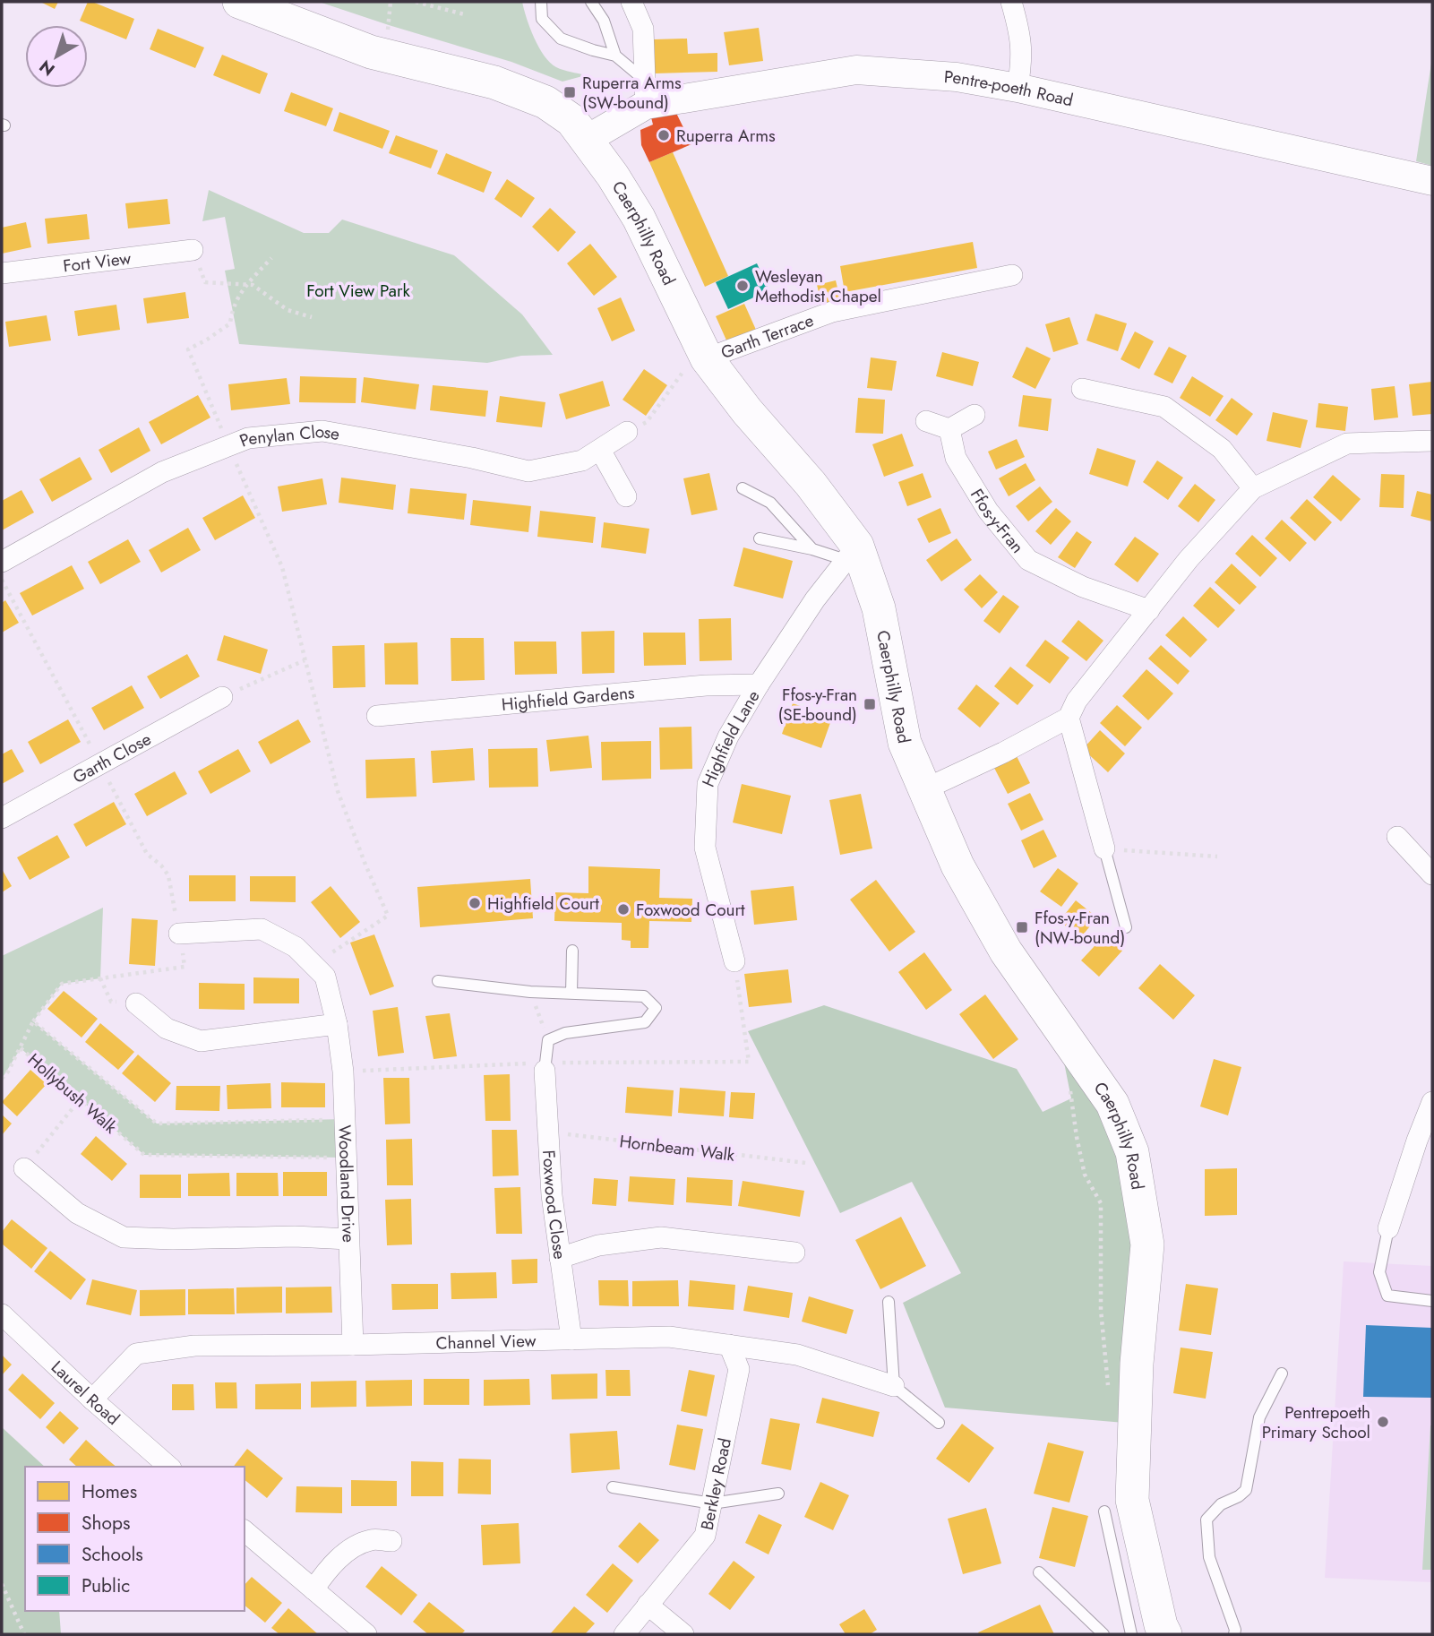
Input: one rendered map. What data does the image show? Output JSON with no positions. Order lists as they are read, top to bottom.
{
  "streets": {
    "main road": ["Caerphilly Road"],
    "street": [
      "Pentre-poeth Road",
      "Fort View",
      "Garth Terrace",
      "Penylan Close",
      "Ffos-y-Fran",
      "Highfield Gardens",
      "Highfield Lane",
      "Garth Close",
      "Woodland Drive",
      "Foxwood Close",
      "Channel View",
      "Laurel Road",
      "Berkley Road"
    ],
    "path": ["Hollybush Walk", "Hornbeam Walk"]
  },
  "crossings": [
    ["Pentre-poeth Road", "Caerphilly Road"],
    ["Caerphilly Road", "Garth Terrace"],
    ["Caerphilly Road", "Highfield Lane"],
    ["Highfield Gardens", "Highfield Lane"],
    ["Hollybush Walk", "Woodland Drive"],
    ["Hornbeam Walk", "Foxwood Close"],
    ["Woodland Drive", "Channel View"],
    ["Foxwood Close", "Channel View"],
    ["Channel View", "Laurel Road"],
    ["Channel View", "Berkley Road"]
  ],
  "parks": ["Fort View Park"],
  "places": {
    "transit": ["Ruperra Arms (SW-bound)", "Ffos-y-Fran (SE-bound)", "Ffos-y-Fran (NW-bound)"],
    "other": [
      "Ruperra Arms",
      "Wesleyan Methodist Chapel",
      "Highfield Court",
      "Foxwood Court",
      "Pentrepoeth Primary School"
    ]
  },
  "legend": [
    "Homes",
    "Shops",
    "Schools",
    "Public"
  ],
  "north": "bottom left"
}
